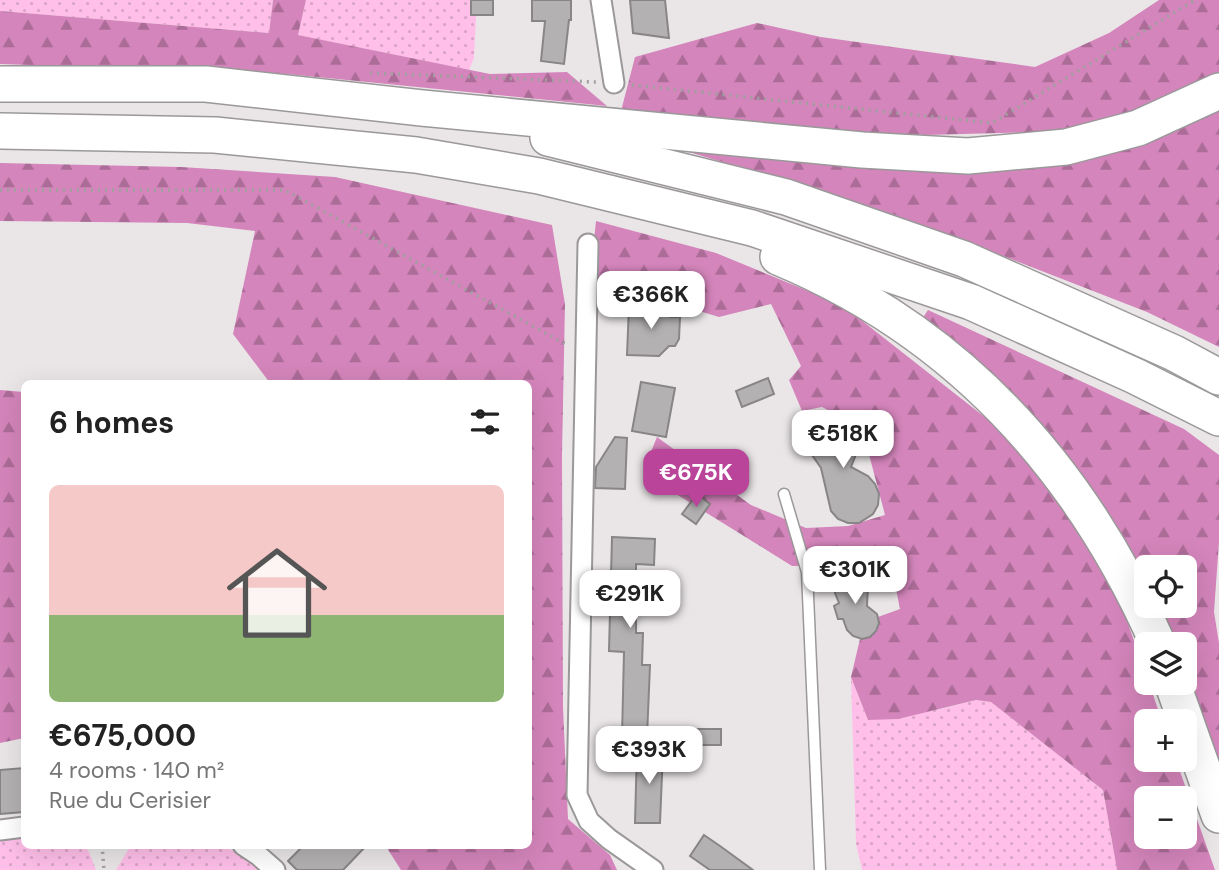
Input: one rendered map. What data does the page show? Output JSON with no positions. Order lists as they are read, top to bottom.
{
  "page": {
    "price": [
      "€366K",
      "€518K",
      "€675K",
      "€301K",
      "€291K",
      "€393K"
    ],
    "heading": "6 homes",
    "list": [
      {
        "name": "€675,000",
        "note": "4 rooms · 140 m² · Rue du Cerisier"
      }
    ],
    "map_buttons": ["+", "−"]
  }
}
